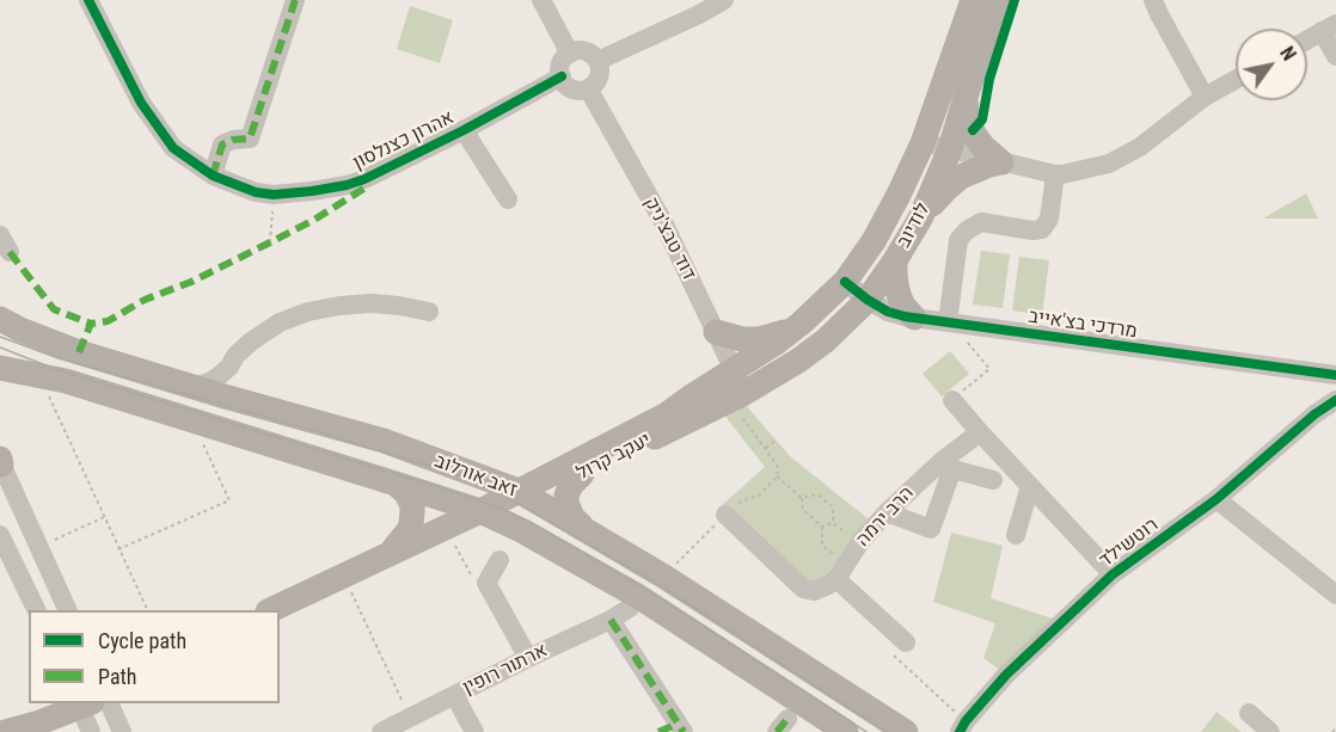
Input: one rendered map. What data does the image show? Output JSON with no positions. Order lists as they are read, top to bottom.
{
  "streets": {
    "main road": ["לודיוב", "יעקב קרול", "זאב אורלוב"],
    "street": [
      "אהרון כצנלסון",
      "דוד טבצ'ניק",
      "מרדכי בצ'אייב",
      "הרב ירמה",
      "רוטשילד",
      "ארתור רופין"
    ]
  },
  "crossings": [
    ["אהרון כצנלסון", "דוד טבצ'ניק"],
    ["לודיוב", "דוד טבצ'ניק"],
    ["לודיוב", "מרדכי בצ'אייב"],
    ["לודיוב", "יעקב קרול"],
    ["דוד טבצ'ניק", "יעקב קרול"],
    ["יעקב קרול", "זאב אורלוב"]
  ],
  "legend": ["Cycle path", "Path"],
  "north": "top right"
}
